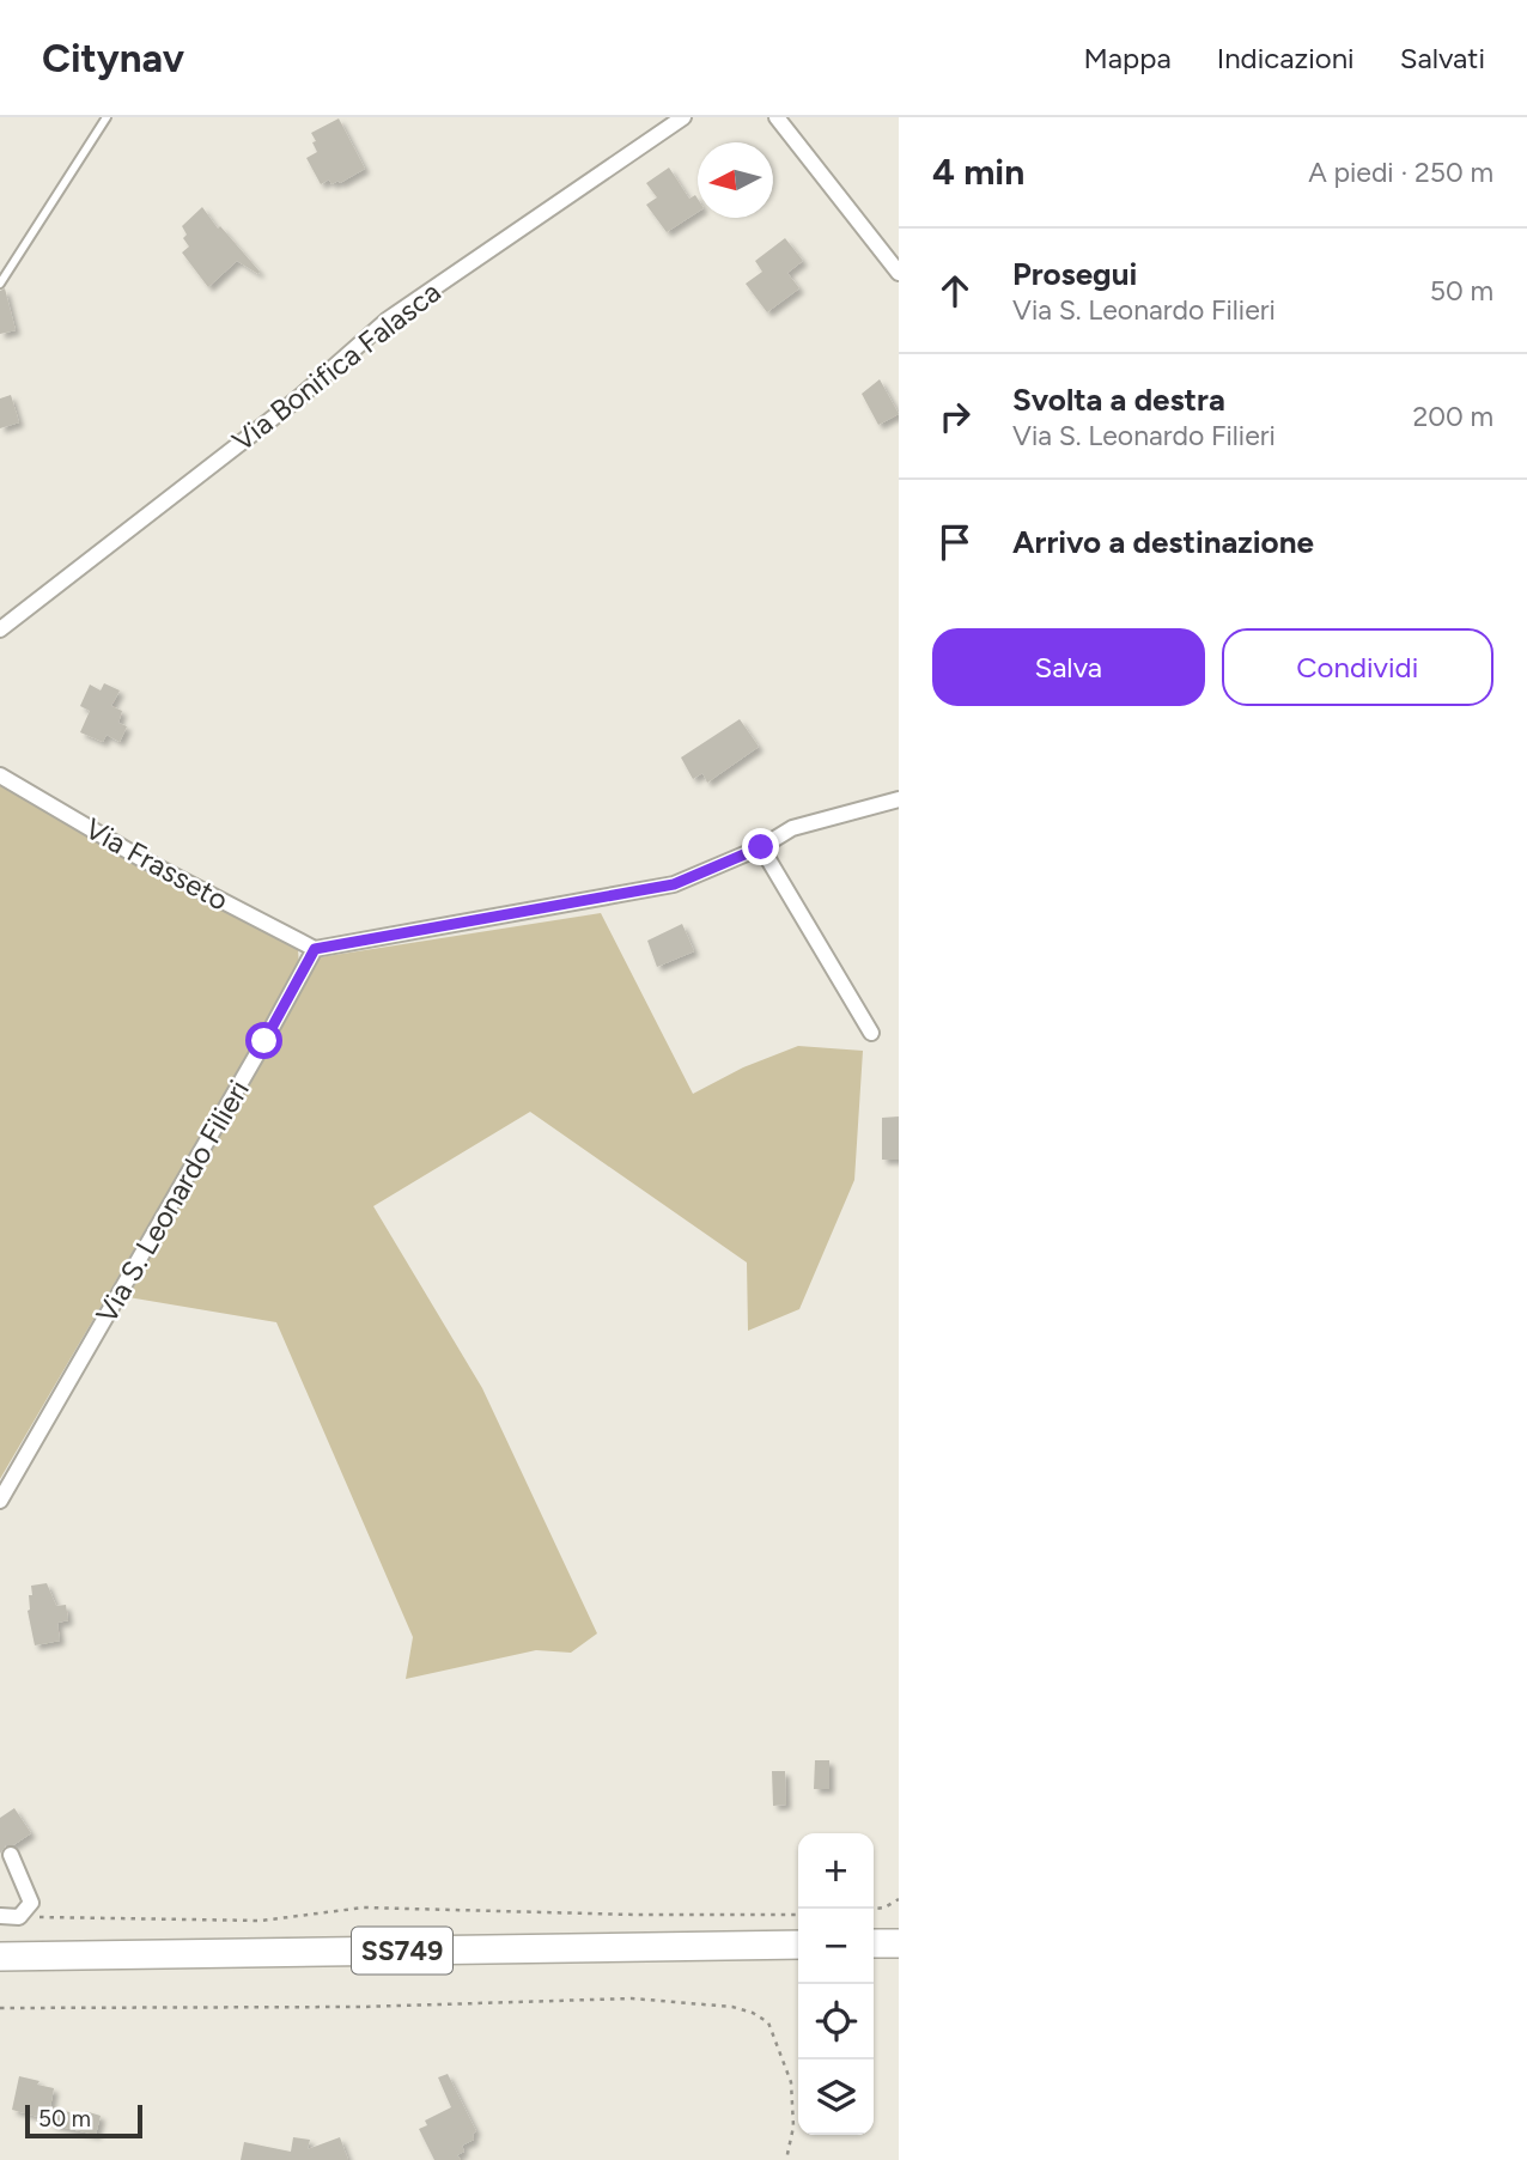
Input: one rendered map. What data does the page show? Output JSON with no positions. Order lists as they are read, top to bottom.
{
  "streets": {
    "highway": ["SS749"],
    "street": ["Via Bonifica Falasca", "Via Frasseto", "Via S. Leonardo Filieri"]
  },
  "crossings": [
    ["Via Frasseto", "Via S. Leonardo Filieri"]
  ],
  "scale_bar": "50 m",
  "north": "left",
  "page": {
    "header": "Citynav",
    "nav": ["Mappa", "Indicazioni", "Salvati"],
    "heading": ["4 min", "A piedi · 250 m"],
    "list": [
      ["Prosegui", "Via S. Leonardo Filieri", "50 m"],
      ["Svolta a destra", "Via S. Leonardo Filieri", "200 m"],
      "Arrivo a destinazione"
    ],
    "buttons": ["Salva", "Condividi"],
    "map_buttons": ["+", "−"],
    "scale": "50 m"
  }
}
